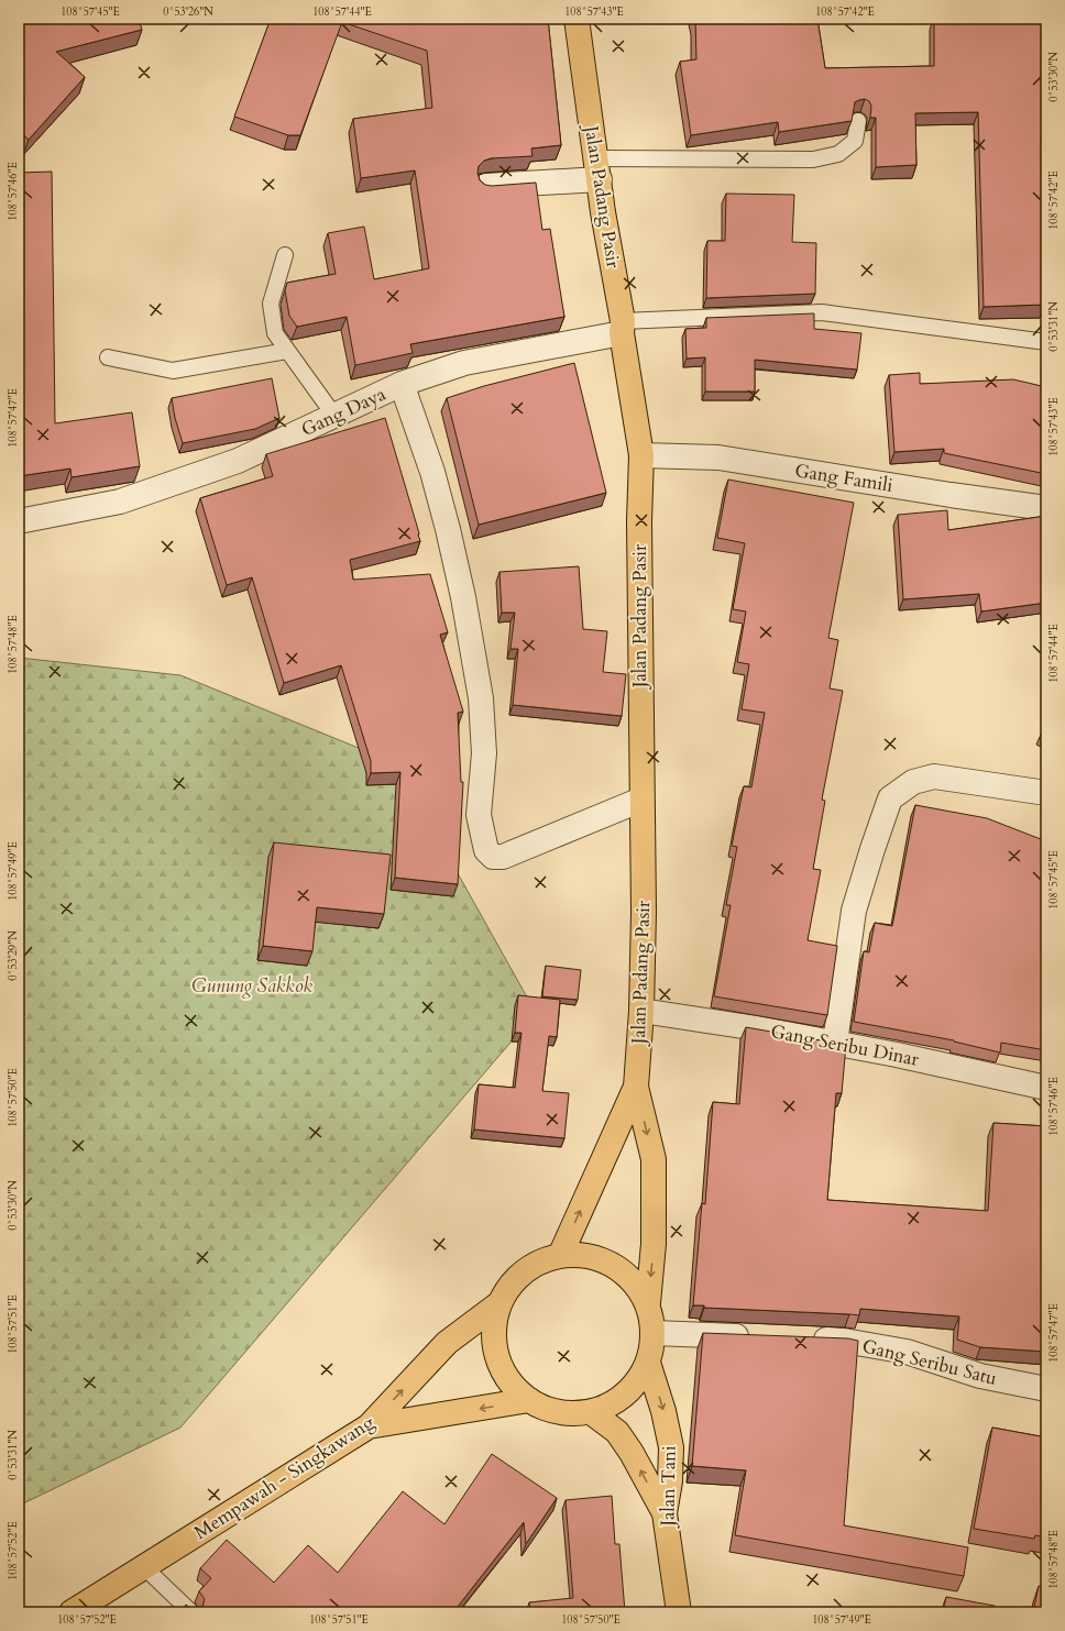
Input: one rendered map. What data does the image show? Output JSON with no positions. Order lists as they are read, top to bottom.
{
  "streets": {
    "main road": ["Jalan Padang Pasir", "Mempawah - Singkawang", "Jalan Tani"],
    "street": [
      "Gang Daya",
      "Gang Famili",
      "Gang Seribu Dinar",
      "Gang Seribu Satu"
    ]
  },
  "crossings": [
    ["Jalan Padang Pasir", "Gang Daya"],
    ["Jalan Padang Pasir", "Gang Famili"],
    ["Jalan Padang Pasir", "Gang Seribu Dinar"]
  ],
  "one_way": ["Jalan Tani"],
  "parks": ["Gunung Sakkok"],
  "coordinates": [
    "108°57'45\"E",
    "0°53'26\"N",
    "108°57'44\"E",
    "108°57'43\"E",
    "108°57'42\"E",
    "0°53'30\"N",
    "108°57'46\"E",
    "0°53'31\"N",
    "108°57'47\"E",
    "108°57'48\"E",
    "108°57'49\"E",
    "0°53'29\"N",
    "108°57'50\"E",
    "108°57'51\"E",
    "108°57'52\"E"
  ]
}
